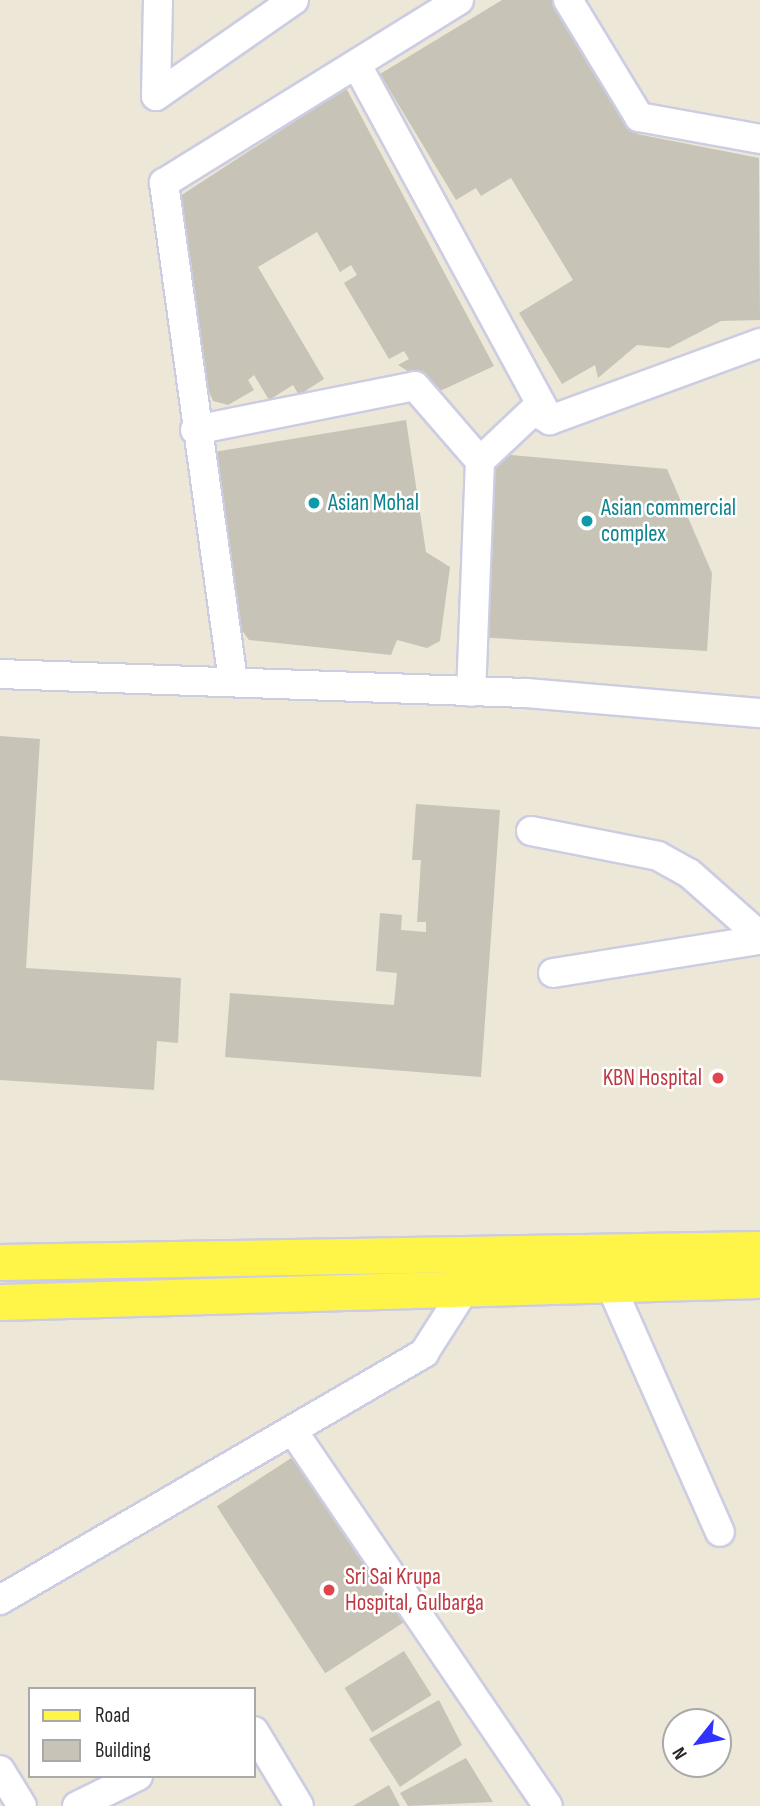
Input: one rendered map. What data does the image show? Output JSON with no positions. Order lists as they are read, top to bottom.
{
  "places": [
    "Asian Mohal",
    "Asian commercial complex",
    "KBN Hospital",
    "Sri Sai Krupa Hospital, Gulbarga"
  ],
  "legend": ["Road", "Building"],
  "north": "bottom left"
}
